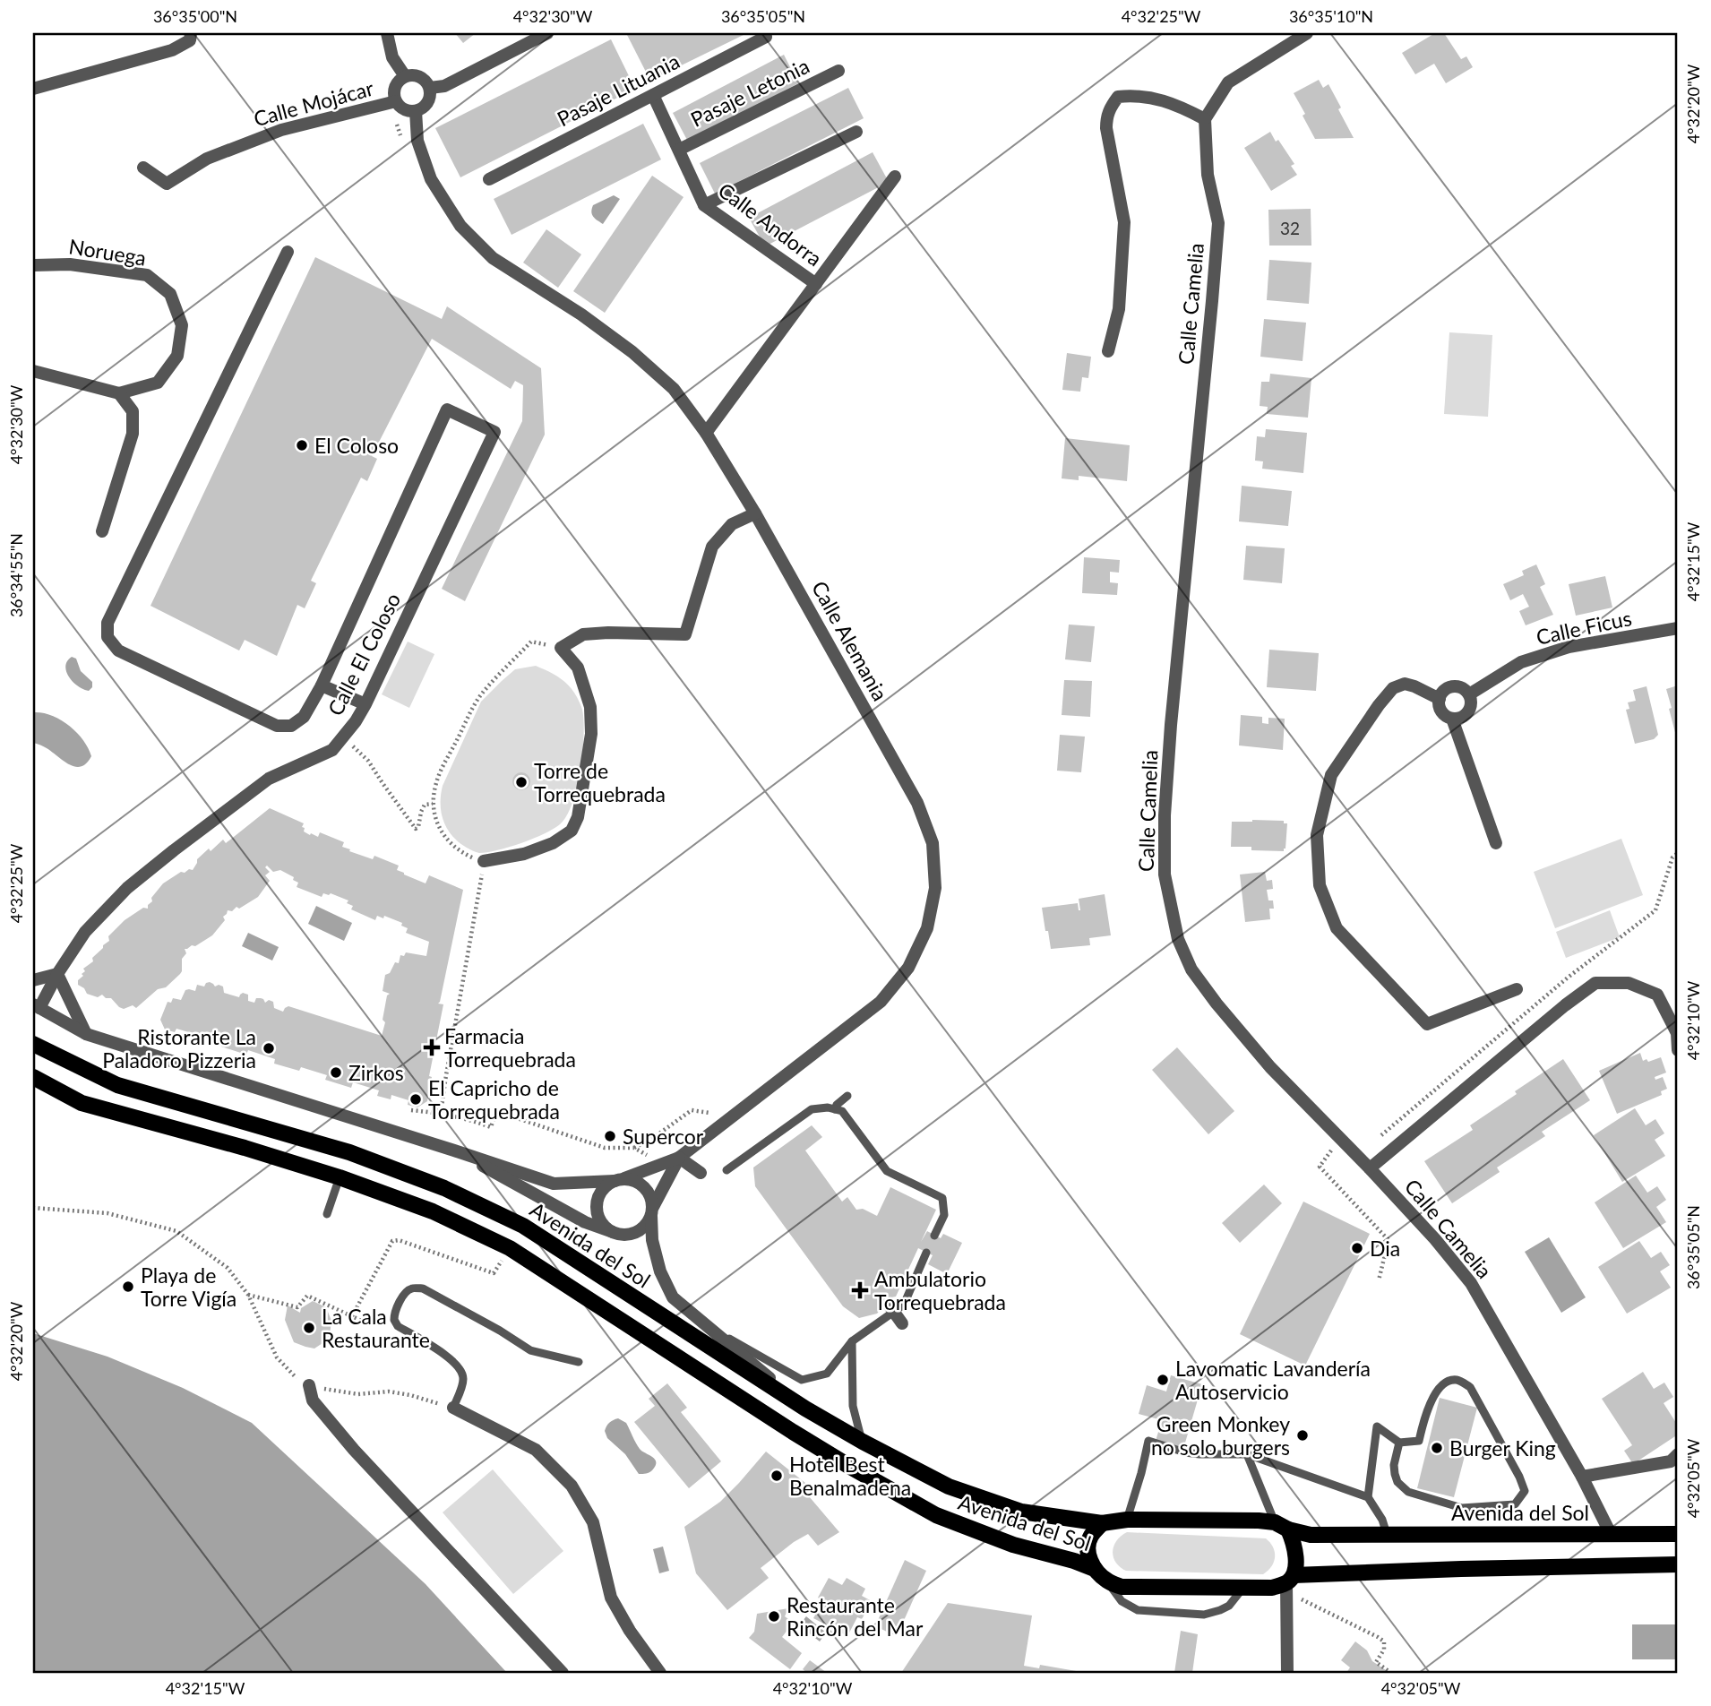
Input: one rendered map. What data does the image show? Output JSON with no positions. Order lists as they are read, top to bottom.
{
  "streets": {
    "main road": ["Avenida del Sol"],
    "street": [
      "Pasaje Lituania",
      "Pasaje Letonia",
      "Calle Mojácar",
      "Calle Andorra",
      "Noruega",
      "Calle Camelia",
      "Calle Ficus",
      "Calle Alemania",
      "Calle El Coloso"
    ]
  },
  "crossings": [
    ["Pasaje Lituania", "Calle Andorra"],
    ["Pasaje Letonia", "Calle Andorra"],
    ["Calle Mojácar", "Calle Alemania"],
    ["Calle Andorra", "Calle Alemania"],
    ["Calle Camelia", "Avenida del Sol"]
  ],
  "places": {
    "other": [
      "El Coloso",
      "Torre de Torrequebrada",
      "Ristorante La Paladoro Pizzeria",
      "Zirkos",
      "El Capricho de Torrequebrada",
      "Supercor",
      "Dia",
      "Playa de Torre Vigía",
      "La Cala Restaurante",
      "Lavomatic Lavandería Autoservicio",
      "Green Monkey no solo burgers",
      "Burger King",
      "Hotel Best Benalmadena",
      "Restaurante Rincón del Mar"
    ],
    "health": ["Farmacia Torrequebrada", "Ambulatorio Torrequebrada"]
  },
  "house_numbers": ["32"],
  "coordinates": [
    "36°35'00\"N",
    "4°32'30\"W",
    "36°35'05\"N",
    "4°32'25\"W",
    "36°35'10\"N",
    "4°32'20\"W",
    "4°32'15\"W",
    "36°34'55\"N",
    "4°32'10\"W",
    "4°32'05\"W"
  ]
}
